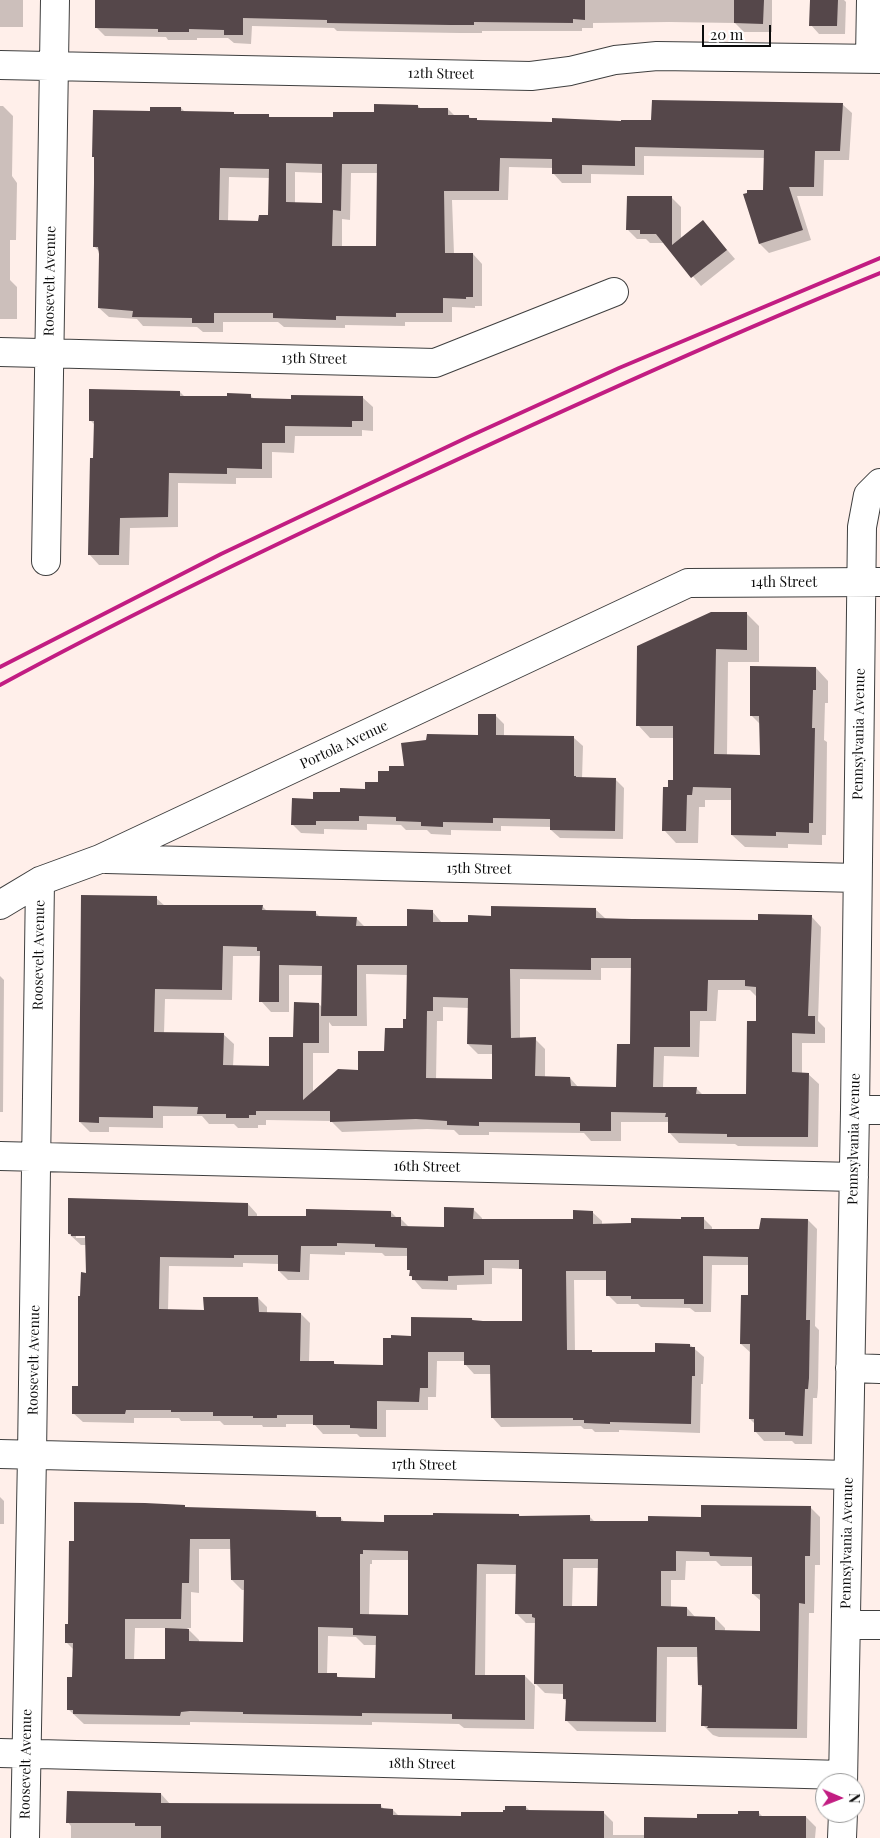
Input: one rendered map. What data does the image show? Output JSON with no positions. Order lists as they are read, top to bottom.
{
  "streets": {
    "street": [
      "12th Street",
      "Roosevelt Avenue",
      "13th Street",
      "14th Street",
      "Pennsylvania Avenue",
      "Portola Avenue",
      "15th Street",
      "16th Street",
      "17th Street",
      "18th Street"
    ]
  },
  "crossings": [
    ["12th Street", "Roosevelt Avenue"],
    ["Roosevelt Avenue", "13th Street"],
    ["Roosevelt Avenue", "Portola Avenue"],
    ["Roosevelt Avenue", "16th Street"],
    ["Roosevelt Avenue", "17th Street"],
    ["Roosevelt Avenue", "18th Street"],
    ["14th Street", "Pennsylvania Avenue"],
    ["14th Street", "Portola Avenue"],
    ["Pennsylvania Avenue", "15th Street"],
    ["Pennsylvania Avenue", "16th Street"],
    ["Pennsylvania Avenue", "17th Street"],
    ["Portola Avenue", "15th Street"]
  ],
  "scale_bar": "20 m",
  "north": "right"
}
